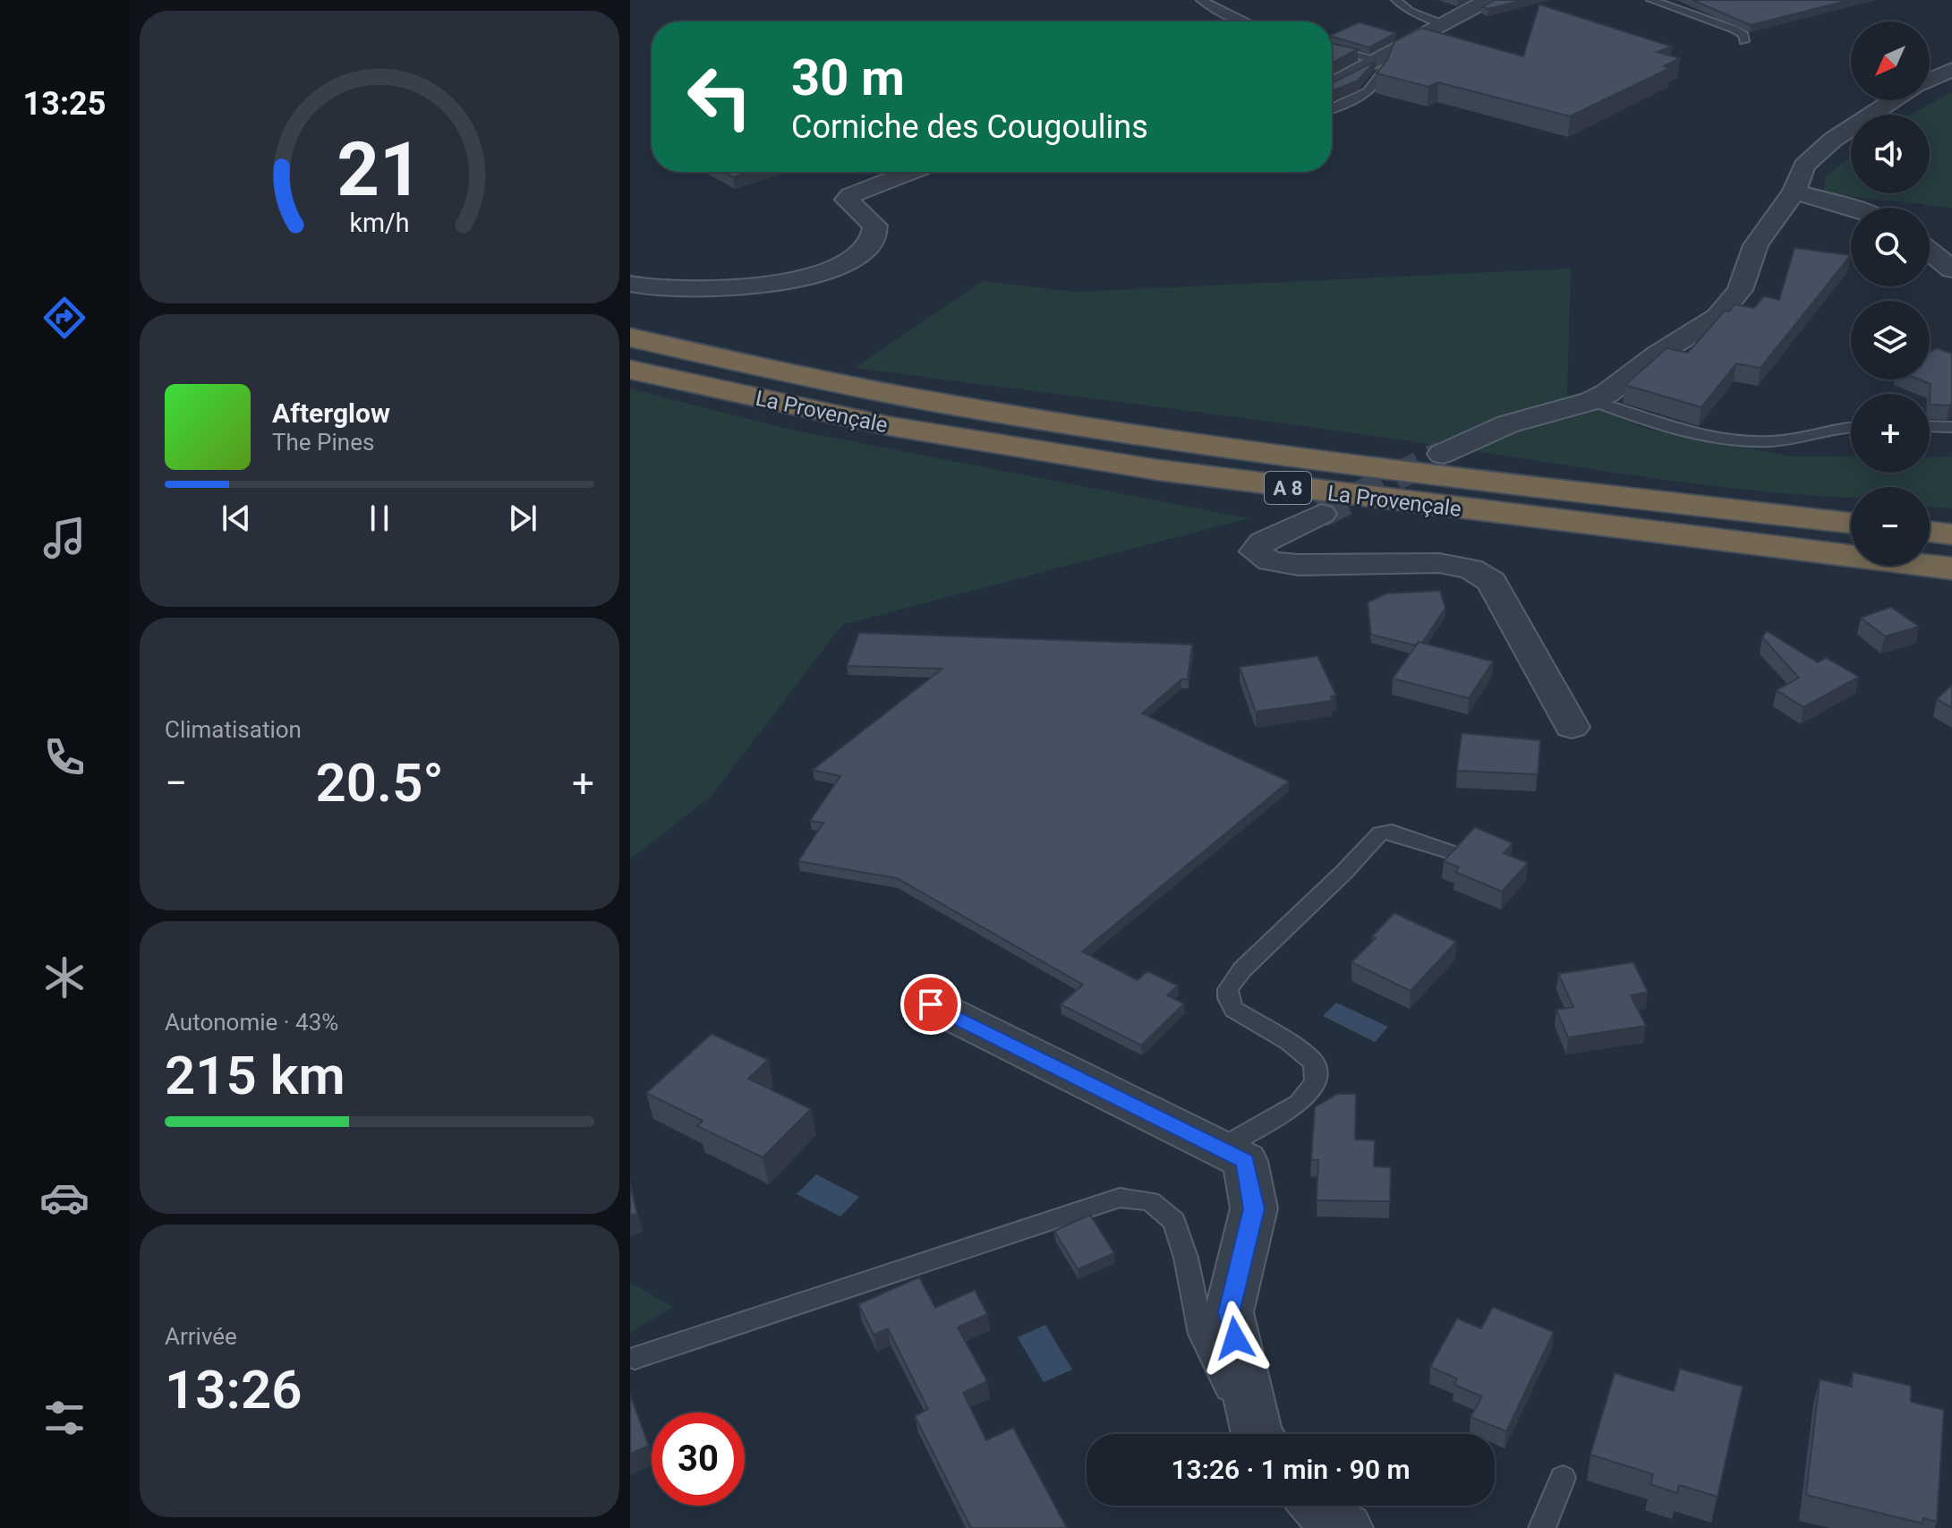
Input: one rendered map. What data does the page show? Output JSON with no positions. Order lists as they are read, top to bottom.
{
  "streets": {
    "highway": ["La Provençale", "A 8"]
  },
  "north": "bottom left",
  "page": {
    "tabs": "13:25",
    "map_buttons": ["+", "−"],
    "turn": ["30 m", "Corniche des Cougoulins"],
    "song": ["Afterglow", "The Pines"],
    "tile": [
      "Climatisation",
      ["Autonomie · 43%", "215 km"],
      ["Arrivée", "13:26"]
    ],
    "heat": ["−", "20.5°", "+"],
    "limit": "30",
    "trip": "13:26 · 1 min · 90 m",
    "gauge": ["21", "km/h"]
  }
}
